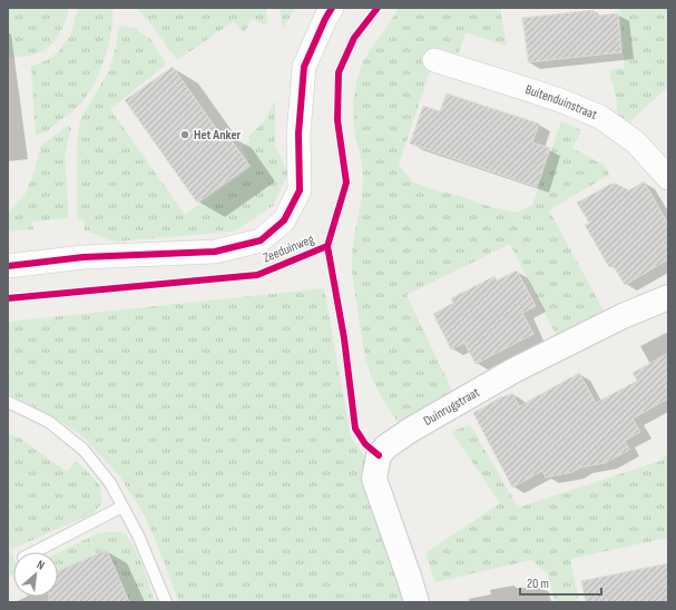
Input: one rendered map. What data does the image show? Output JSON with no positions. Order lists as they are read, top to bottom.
{
  "streets": {
    "street": ["Buitenduinstraat", "Zeeduinweg", "Duinrugstraat"]
  },
  "places": ["Het Anker"],
  "scale_bar": "20 m",
  "north": "top right"
}
